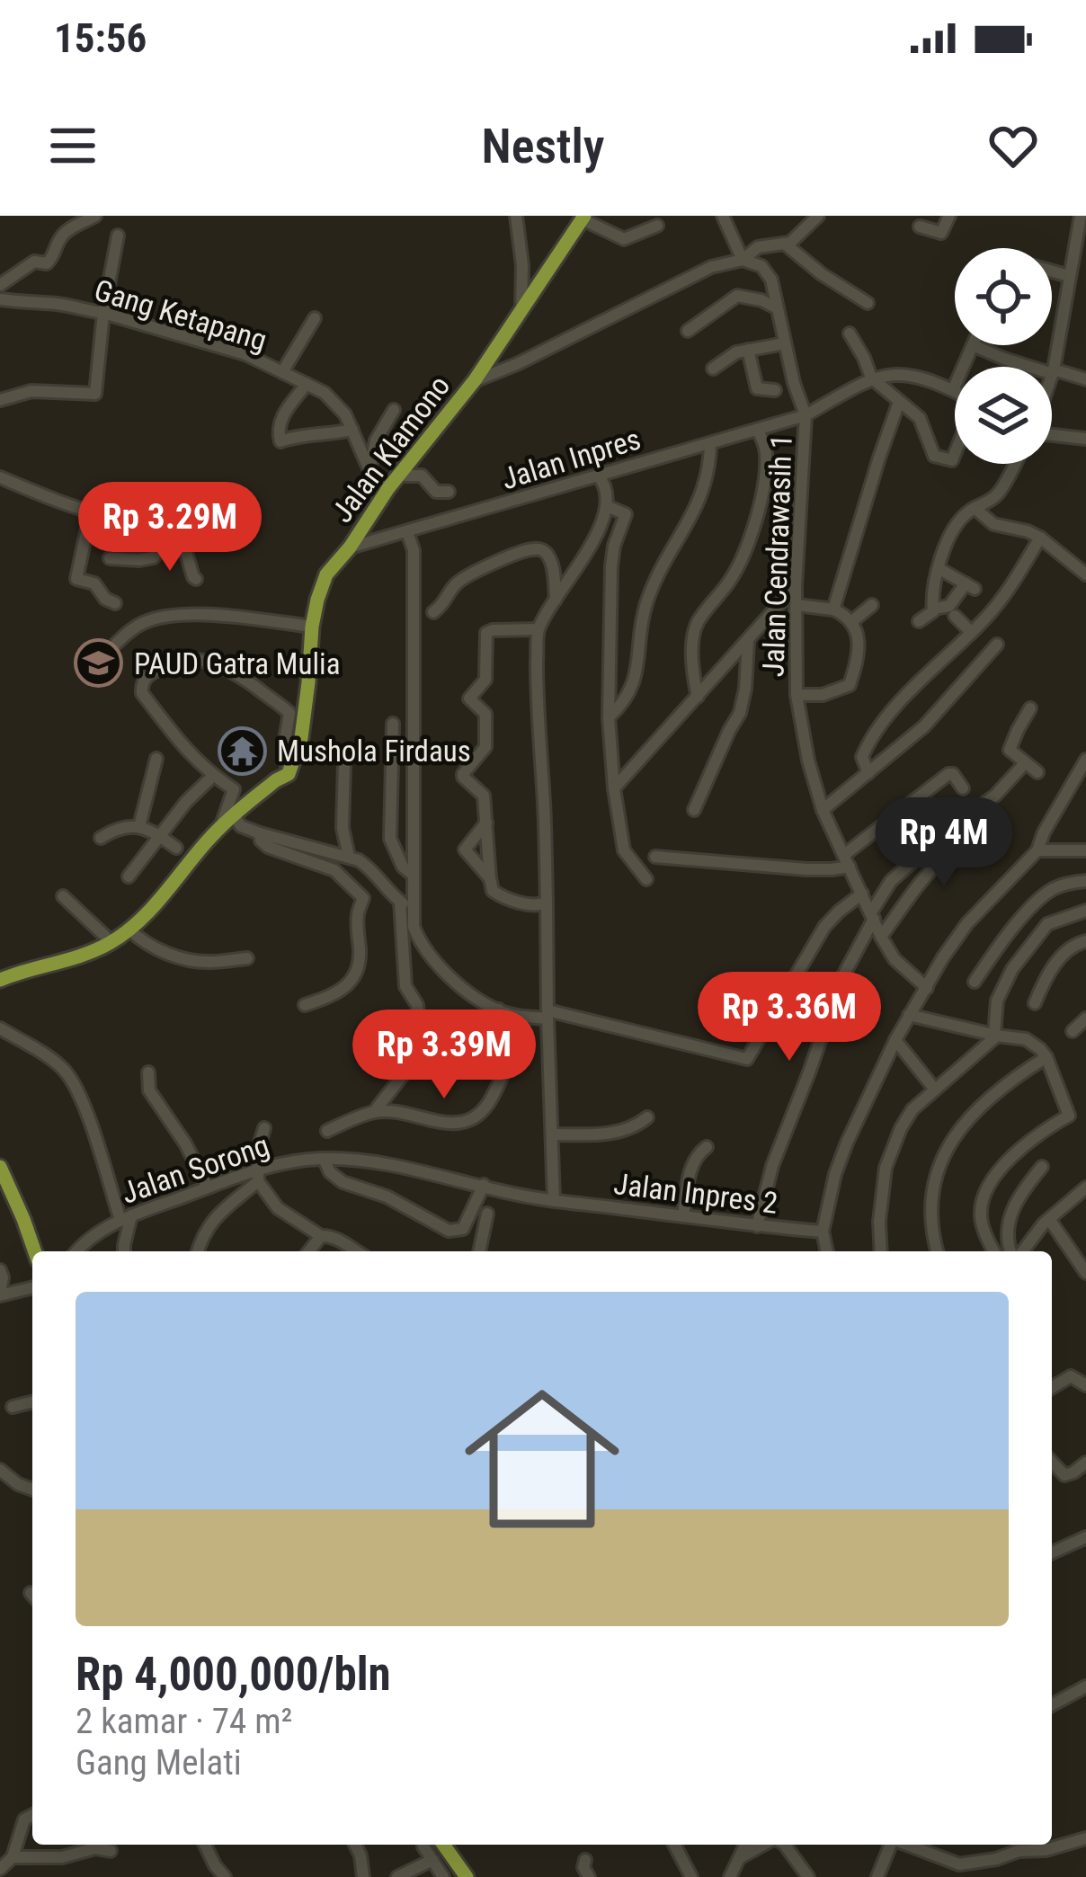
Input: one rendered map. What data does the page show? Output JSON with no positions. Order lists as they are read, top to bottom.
{
  "streets": {
    "main road": ["Jalan Klamono"],
    "street": [
      "Gang Ketapang",
      "Jalan Inpres",
      "Jalan Cendrawasih 1",
      "Jalan Sorong",
      "Jalan Inpres 2"
    ]
  },
  "crossings": [
    ["Jalan Klamono", "Jalan Inpres"],
    ["Jalan Inpres", "Jalan Cendrawasih 1"],
    ["Jalan Sorong", "Jalan Inpres 2"]
  ],
  "places": {
    "school or university": ["PAUD Gatra Mulia"],
    "temple": ["Mushola Firdaus"]
  },
  "page": {
    "status": "15:56",
    "header": "Nestly",
    "price": [
      "Rp 3.29M",
      "Rp 4M",
      "Rp 3.36M",
      "Rp 3.39M"
    ],
    "list": [
      {
        "name": "Rp 4,000,000/bln",
        "note": "2 kamar · 74 m² · Gang Melati"
      }
    ]
  }
}
